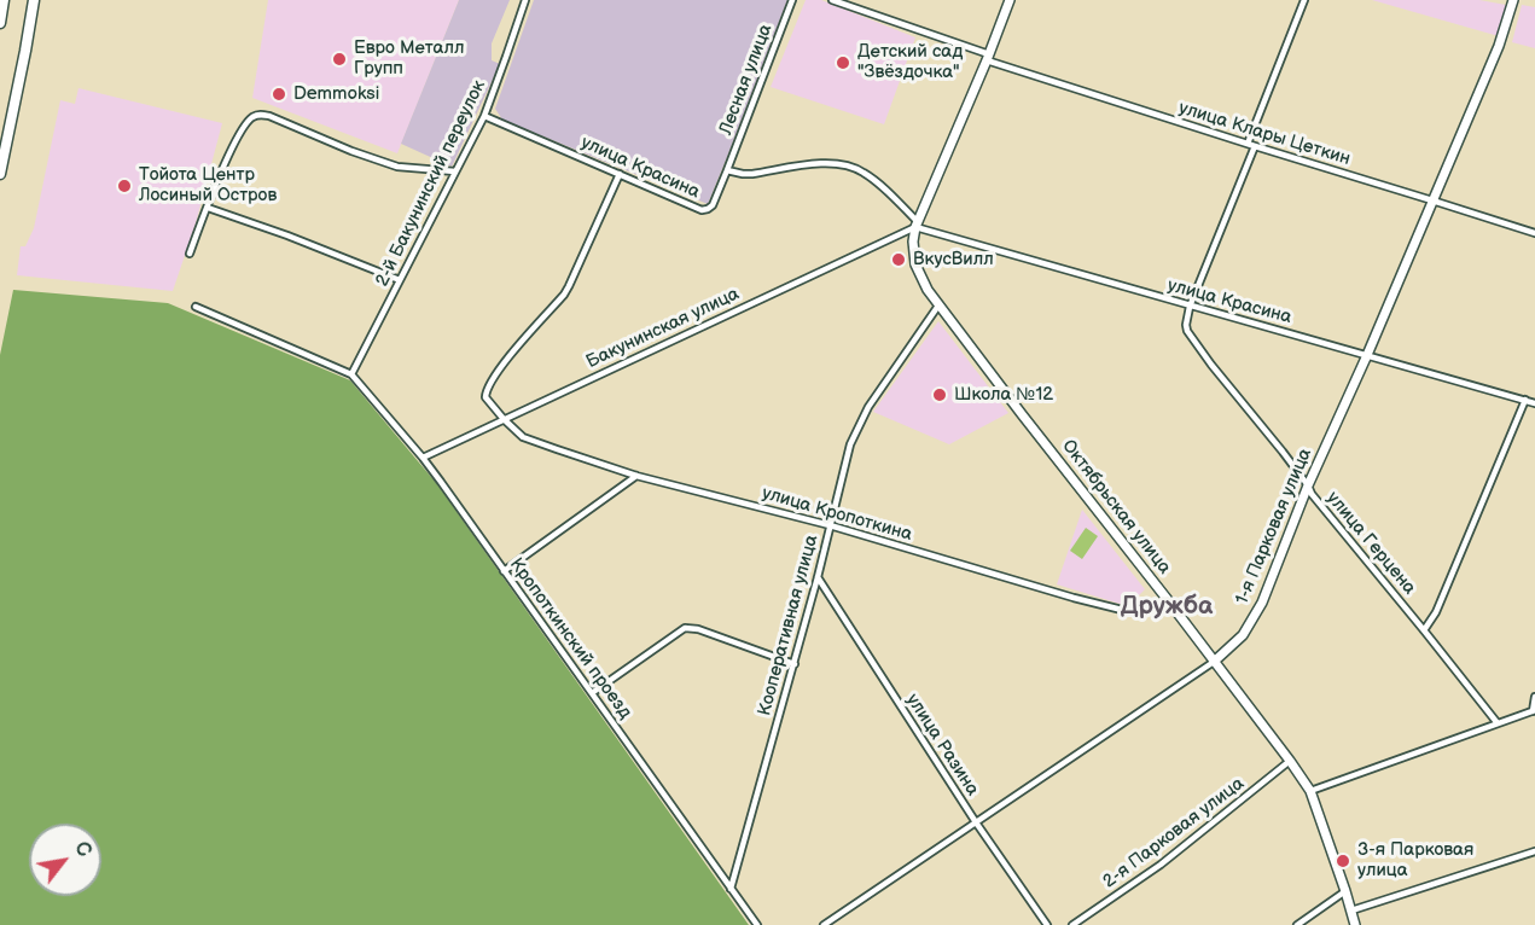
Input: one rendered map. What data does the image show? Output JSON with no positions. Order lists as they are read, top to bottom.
{
  "streets": {
    "street": [
      "Лесная улица",
      "улица Клары Цеткин",
      "улица Красина",
      "2-й Бакунинский переулок",
      "Бакунинская улица",
      "Октябрьская улица",
      "улица Кропоткина",
      "1-я Парковая улица",
      "улица Герцена",
      "Кооперативная улица",
      "Кропоткинский проезд",
      "улица Разина",
      "2-я Парковая улица"
    ]
  },
  "crossings": [
    ["Лесная улица", "улица Красина"],
    ["улица Клары Цеткин", "1-я Парковая улица"],
    ["улица Красина", "2-й Бакунинский переулок"],
    ["улица Красина", "Бакунинская улица"],
    ["улица Красина", "Октябрьская улица"],
    ["улица Красина", "1-я Парковая улица"],
    ["улица Красина", "улица Герцена"],
    ["2-й Бакунинский переулок", "Кропоткинский проезд"],
    ["Бакунинская улица", "Октябрьская улица"],
    ["Бакунинская улица", "улица Кропоткина"],
    ["Бакунинская улица", "Кропоткинский проезд"],
    ["Октябрьская улица", "улица Кропоткина"],
    ["Октябрьская улица", "1-я Парковая улица"],
    ["Октябрьская улица", "Кооперативная улица"],
    ["Октябрьская улица", "2-я Парковая улица"],
    ["улица Кропоткина", "Кооперативная улица"],
    ["1-я Парковая улица", "улица Герцена"],
    ["1-я Парковая улица", "улица Разина"],
    ["Кооперативная улица", "Кропоткинский проезд"],
    ["Кооперативная улица", "улица Разина"]
  ],
  "districts": ["Дружба"],
  "places": [
    "Евро Металл Групп",
    "Детский сад \"Звёздочка\"",
    "Demmoksi",
    "Тойота Центр Лосиный Остров",
    "ВкусВилл",
    "Школа №12",
    "3-я Парковая улица"
  ],
  "north": "top right"
}
